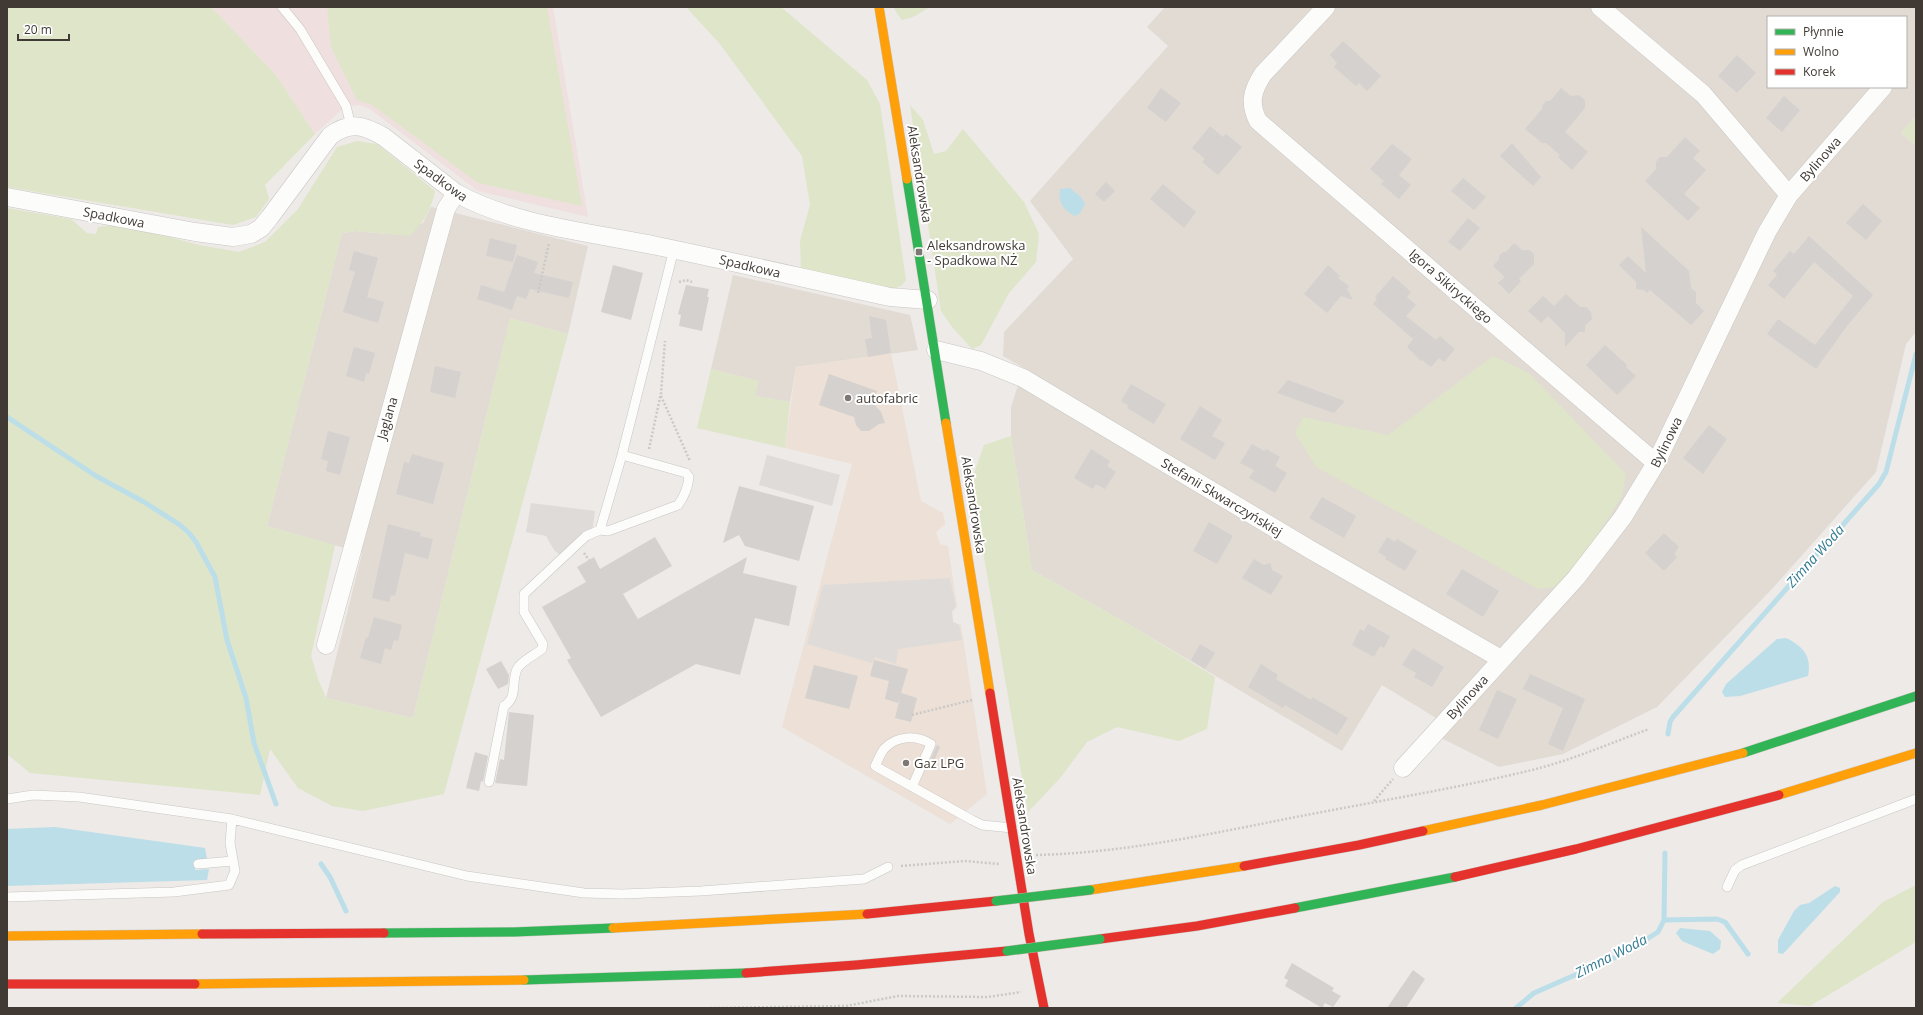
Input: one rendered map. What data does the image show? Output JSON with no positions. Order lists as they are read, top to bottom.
{
  "streets": {
    "main road": ["Aleksandrowska"],
    "street": [
      "Bylinowa",
      "Spadkowa",
      "Igora Sikiryckiego",
      "Jaglana",
      "Stefanii Skwarczyńskiej"
    ]
  },
  "crossings": [
    ["Bylinowa", "Igora Sikiryckiego"],
    ["Bylinowa", "Stefanii Skwarczyńskiej"],
    ["Aleksandrowska", "Spadkowa"],
    ["Aleksandrowska", "Stefanii Skwarczyńskiej"],
    ["Spadkowa", "Jaglana"]
  ],
  "water": ["Zimna Woda"],
  "places": {
    "transit": ["Aleksandrowska - Spadkowa NŻ"],
    "other": ["autofabric", "Gaz LPG"]
  },
  "legend": ["Płynnie", "Wolno", "Korek"],
  "scale_bar": "20 m"
}
